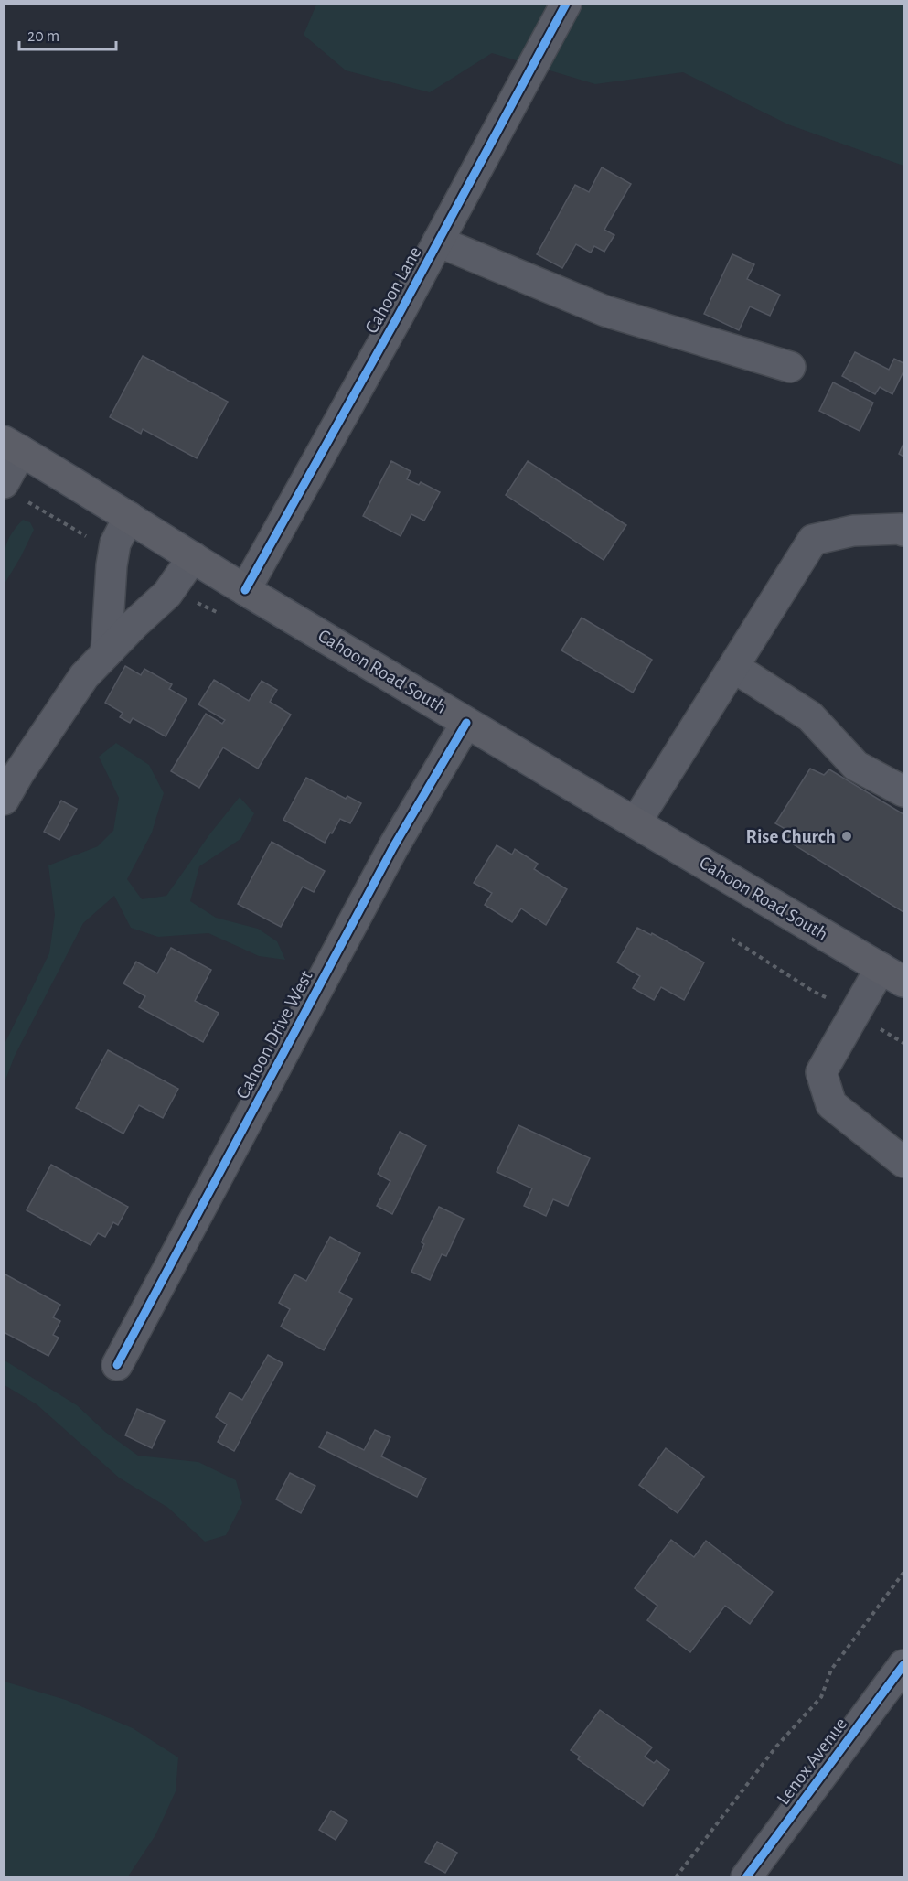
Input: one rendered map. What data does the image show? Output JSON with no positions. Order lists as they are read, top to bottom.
{
  "streets": {
    "main road": ["Cahoon Road South"],
    "street": ["Cahoon Lane", "Cahoon Drive West", "Lenox Avenue"]
  },
  "crossings": [
    ["Cahoon Lane", "Cahoon Road South"],
    ["Cahoon Road South", "Cahoon Drive West"]
  ],
  "places": ["Rise Church"],
  "scale_bar": "20 m"
}
